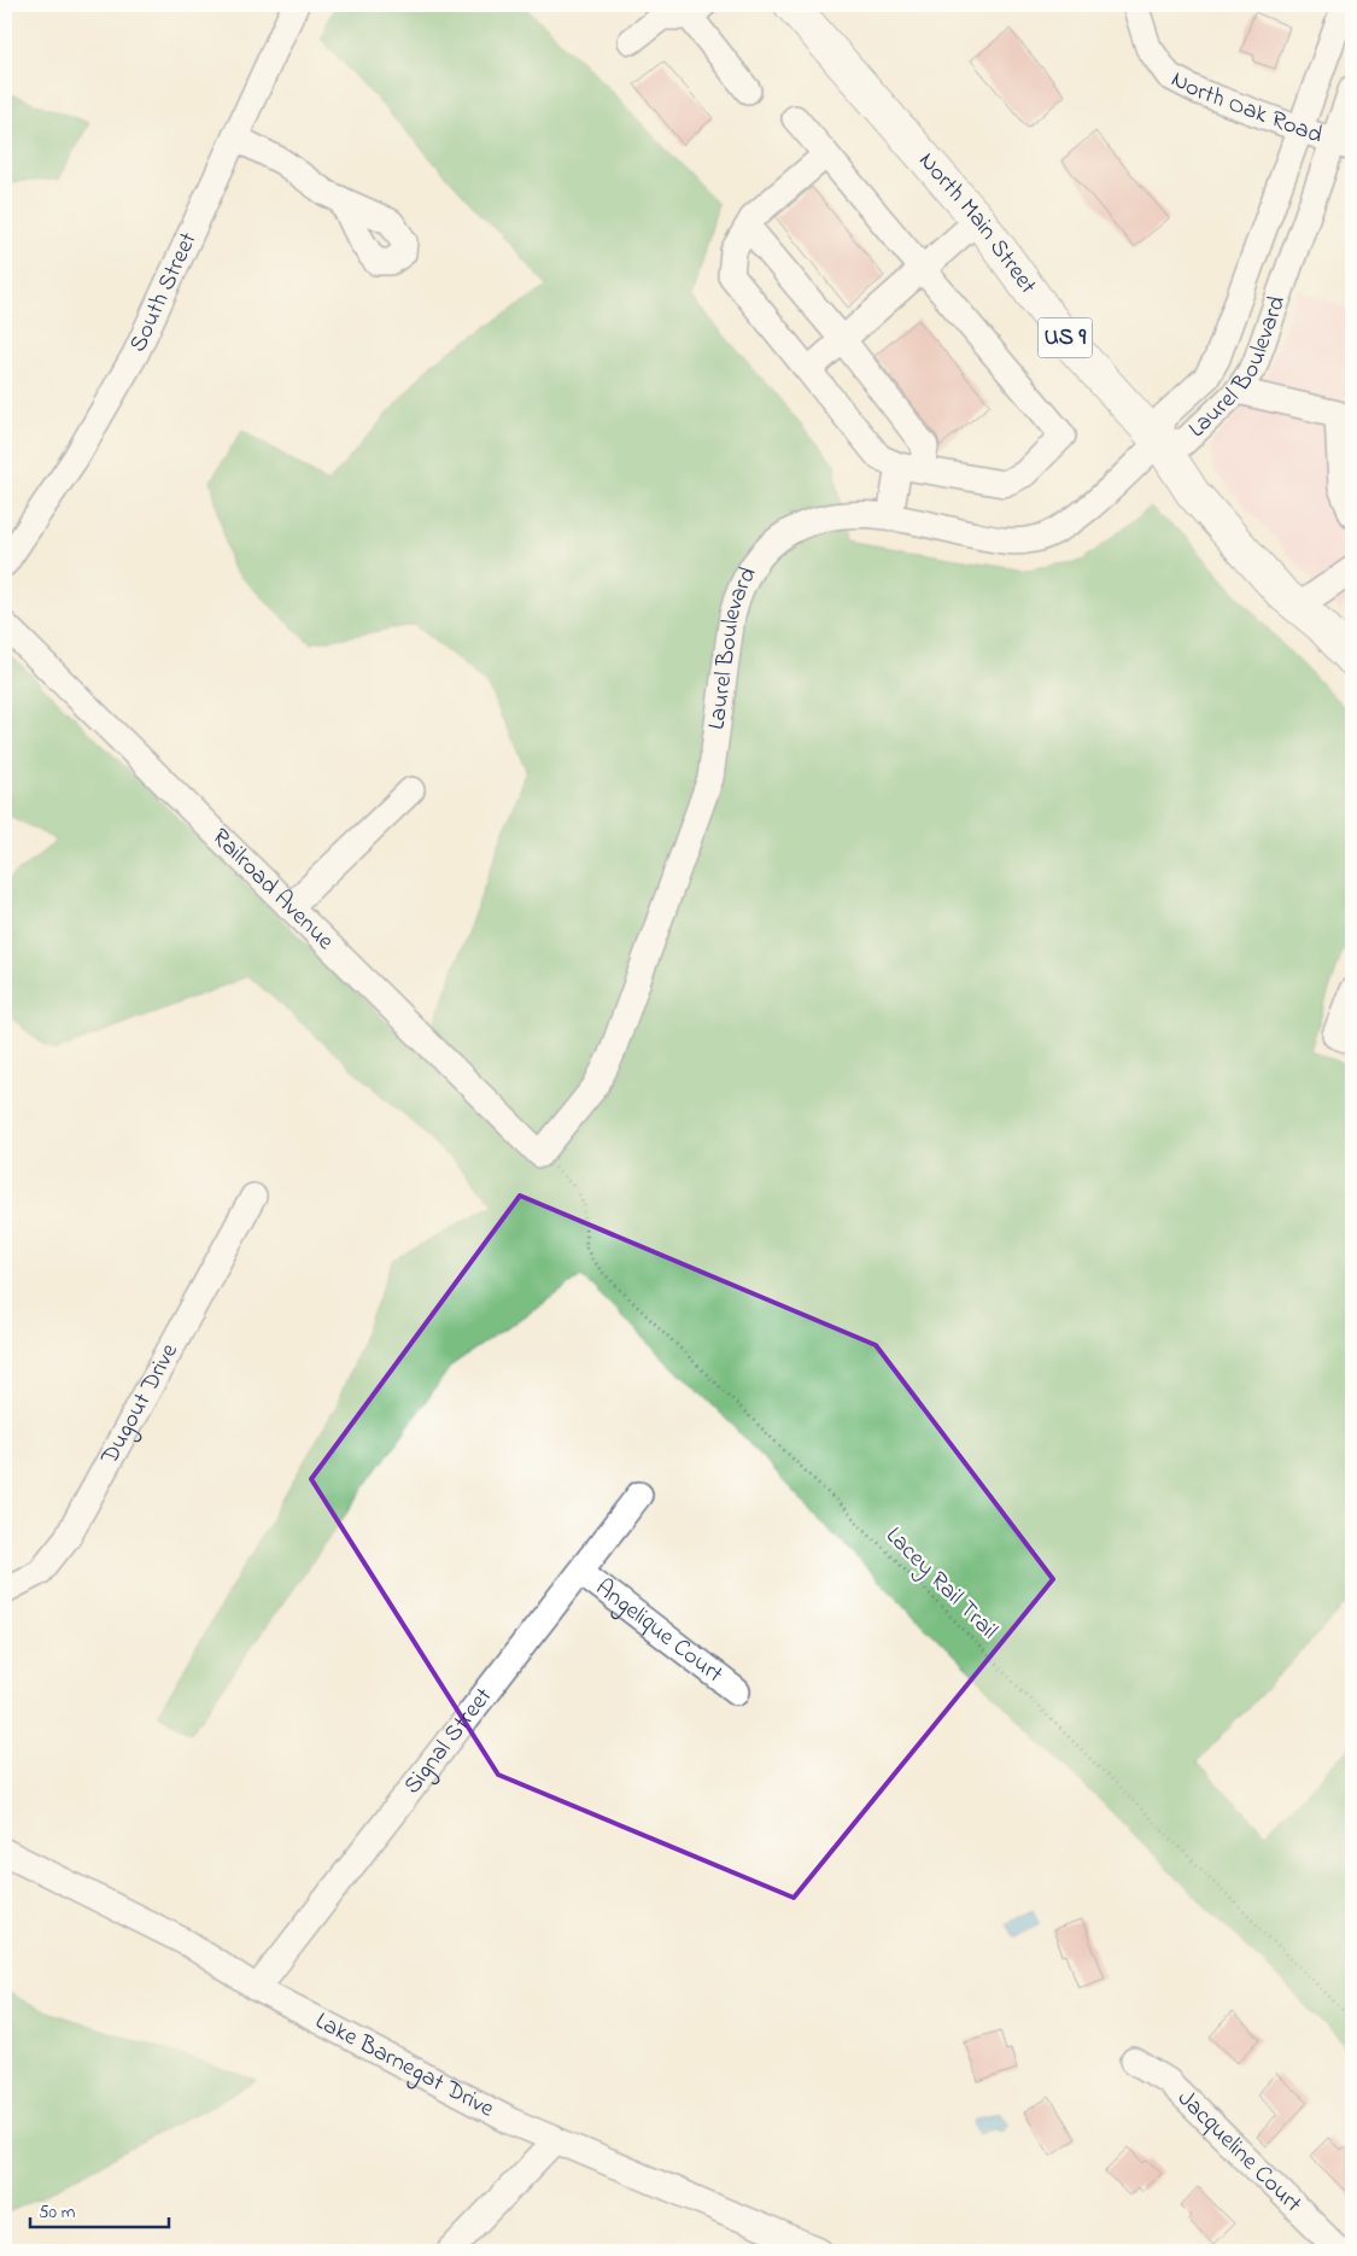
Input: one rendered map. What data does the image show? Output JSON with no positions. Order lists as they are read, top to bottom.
{
  "streets": {
    "highway": ["North Main Street", "US 9"],
    "street": [
      "North Oak Road",
      "South Street",
      "Laurel Boulevard",
      "Railroad Avenue",
      "Dugout Drive",
      "Angelique Court",
      "Signal Street",
      "Lake Barnegat Drive",
      "Jacqueline Court"
    ],
    "path": ["Lacey Rail Trail"]
  },
  "crossings": [
    ["North Oak Road", "Laurel Boulevard"],
    ["North Main Street", "Laurel Boulevard"],
    ["Laurel Boulevard", "Railroad Avenue"],
    ["Laurel Boulevard", "Lacey Rail Trail"],
    ["Railroad Avenue", "Lacey Rail Trail"],
    ["Angelique Court", "Signal Street"],
    ["Signal Street", "Lake Barnegat Drive"]
  ],
  "scale_bar": "50 m"
}
